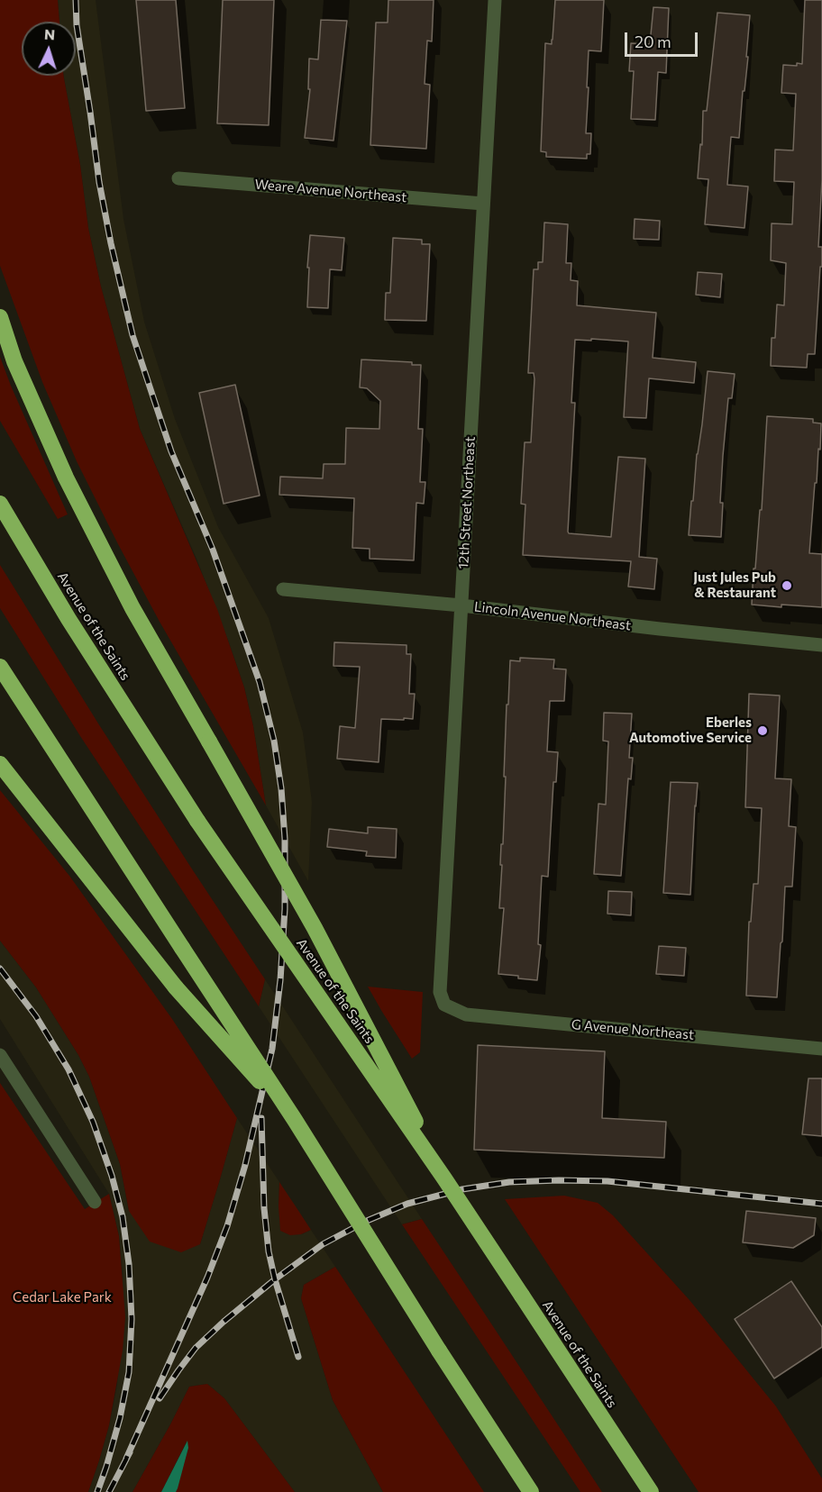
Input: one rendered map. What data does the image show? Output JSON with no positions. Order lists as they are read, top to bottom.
{
  "streets": {
    "highway": ["Avenue of the Saints"],
    "street": [
      "Weare Avenue Northeast",
      "12th Street Northeast",
      "Lincoln Avenue Northeast",
      "G Avenue Northeast"
    ]
  },
  "crossings": [
    ["Weare Avenue Northeast", "12th Street Northeast"],
    ["12th Street Northeast", "Lincoln Avenue Northeast"],
    ["12th Street Northeast", "G Avenue Northeast"]
  ],
  "parks": ["Cedar Lake Park"],
  "places": ["Just Jules Pub & Restaurant", "Eberles Automotive Service"],
  "scale_bar": "20 m",
  "north": "top"
}
